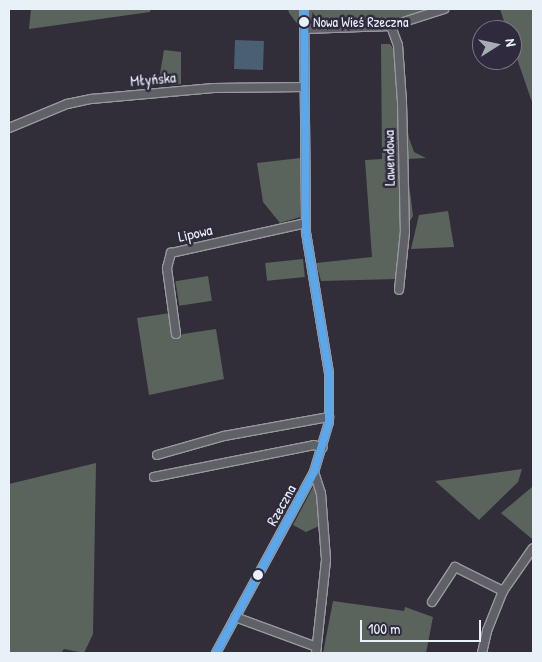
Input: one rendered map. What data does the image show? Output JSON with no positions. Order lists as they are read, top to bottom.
{
  "streets": {
    "street": [
      "Młyńska",
      "Lawendowa",
      "Lipowa",
      "Rzeczna"
    ]
  },
  "crossings": [
    ["Młyńska", "Rzeczna"],
    ["Lipowa", "Rzeczna"]
  ],
  "places": ["Nowa Wieś Rzeczna"],
  "scale_bar": "100 m",
  "north": "right"
}
